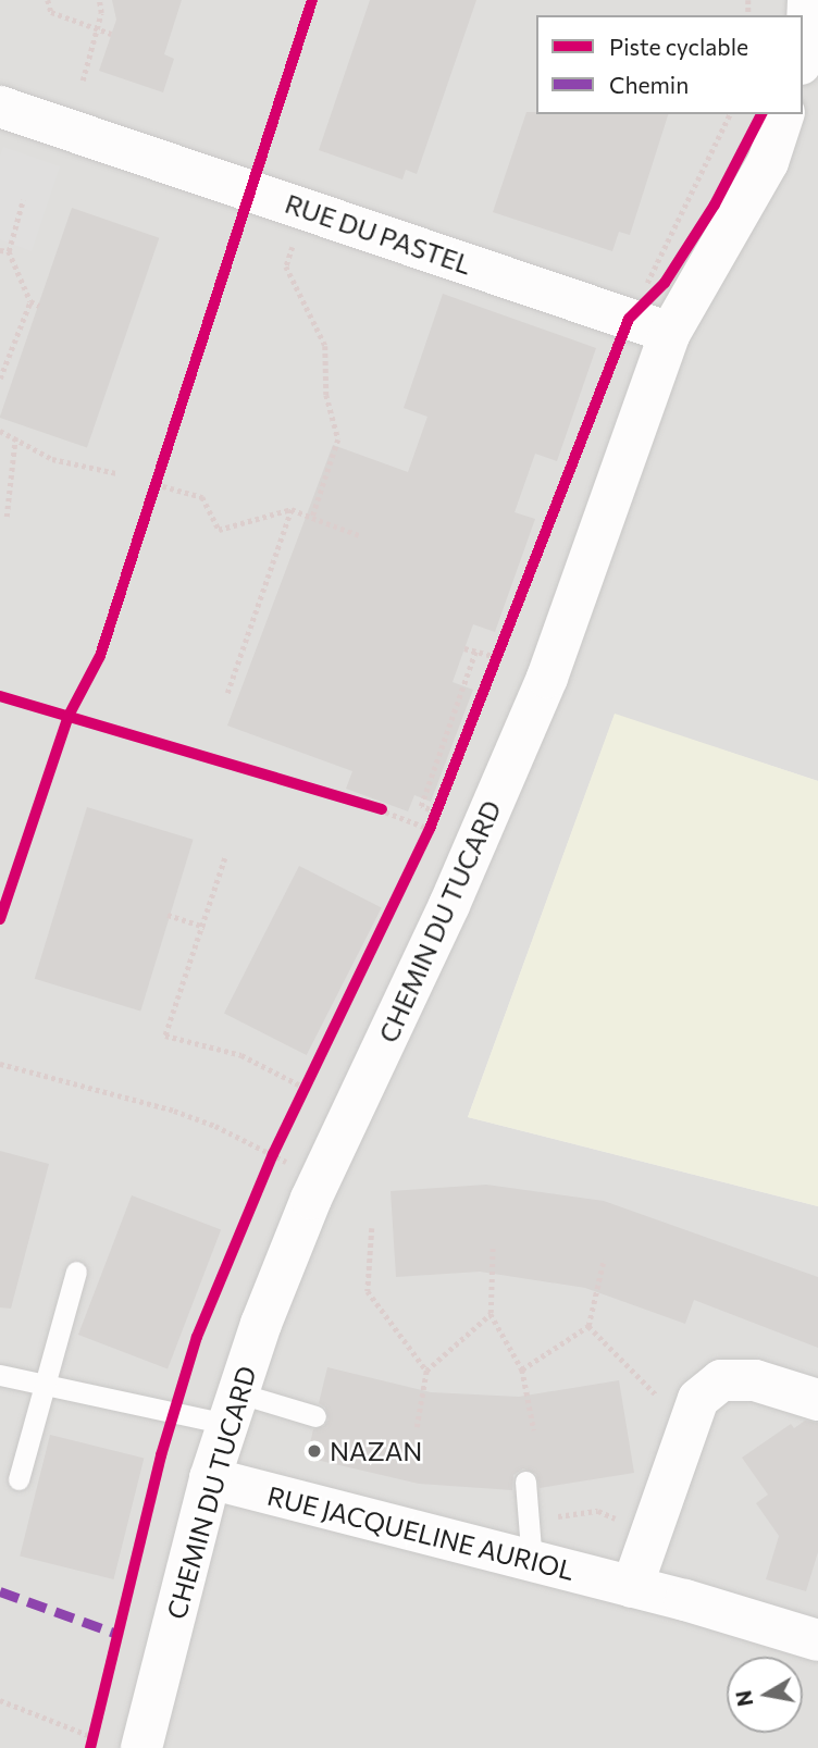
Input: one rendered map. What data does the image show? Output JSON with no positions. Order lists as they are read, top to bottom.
{
  "streets": {
    "street": ["RUE DU PASTEL", "CHEMIN DU TUCARD", "RUE JACQUELINE AURIOL"]
  },
  "crossings": [
    ["RUE DU PASTEL", "CHEMIN DU TUCARD"],
    ["CHEMIN DU TUCARD", "RUE JACQUELINE AURIOL"]
  ],
  "places": ["NAZAN"],
  "legend": ["Piste cyclable", "Chemin"],
  "north": "left"
}
